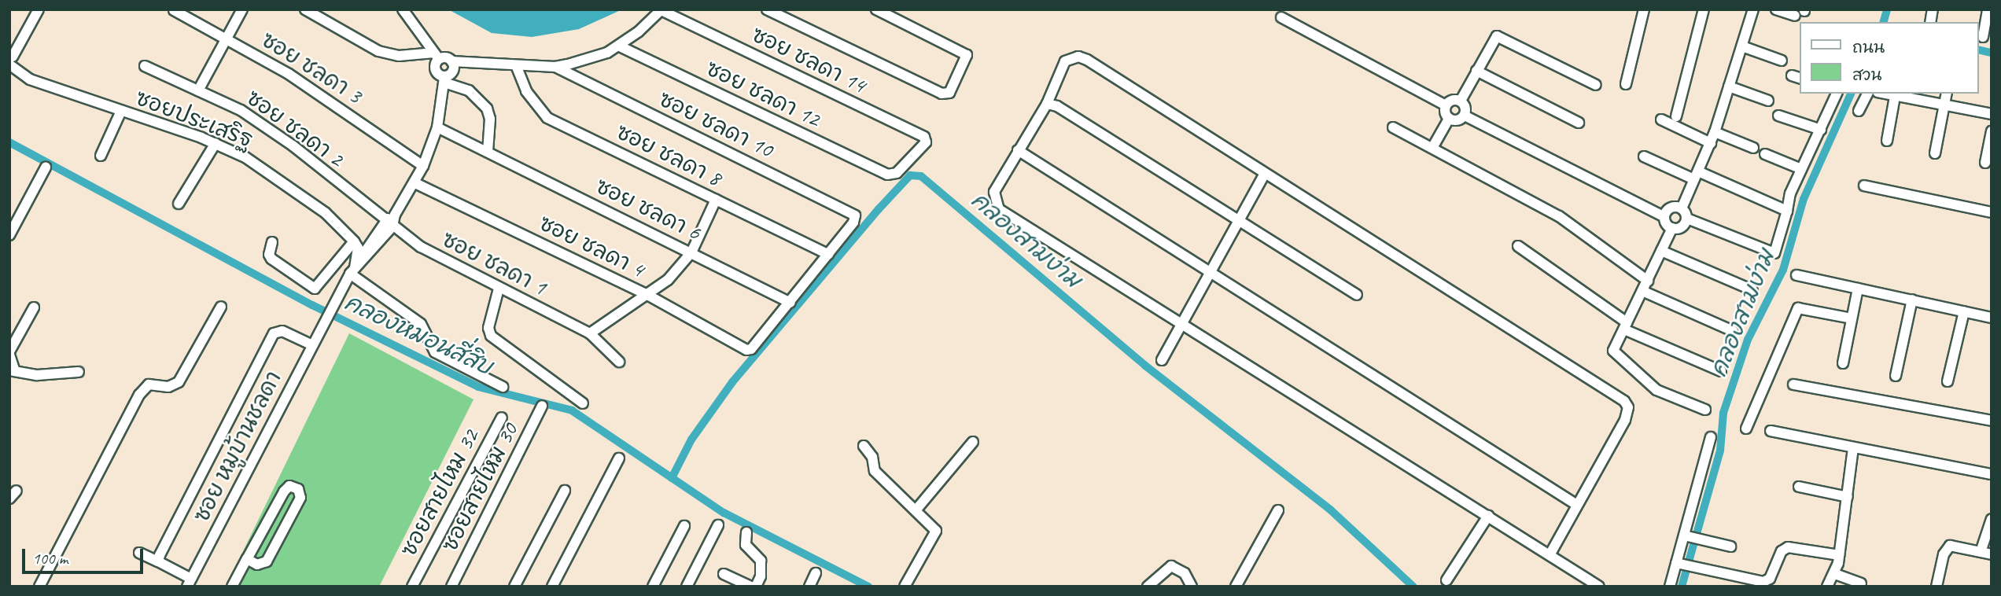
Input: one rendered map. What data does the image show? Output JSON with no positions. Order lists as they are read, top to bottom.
{
  "streets": {
    "street": [
      "ซอย ชลดา 14",
      "ซอย ชลดา 3",
      "ซอย ชลดา 12",
      "ซอยประเสริฐ",
      "ซอย ชลดา 10",
      "ซอย ชลดา 2",
      "ซอย ชลดา 8",
      "ซอย ชลดา 6",
      "ซอย ชลดา 4",
      "ซอย ชลดา 1",
      "ซอย หมูบ้านชลดา",
      "ซอยสายไหม 30",
      "ซอยสายไหม 32"
    ]
  },
  "crossings": [
    ["ซอย ชลดา 14", "ซอย ชลดา 12"],
    ["ซอย ชลดา 10", "ซอย ชลดา 8"],
    ["ซอย ชลดา 2", "ซอย ชลดา 1"],
    ["ซอย ชลดา 2", "ซอย หมูบ้านชลดา"],
    ["ซอย ชลดา 6", "ซอย ชลดา 4"],
    ["ซอย ชลดา 1", "ซอย หมูบ้านชลดา"]
  ],
  "water": ["คลองสามง่าม", "คลองหมอนสี่สิบ"],
  "legend": ["ถนน", "สวน"],
  "scale_bar": "100 m"
}
